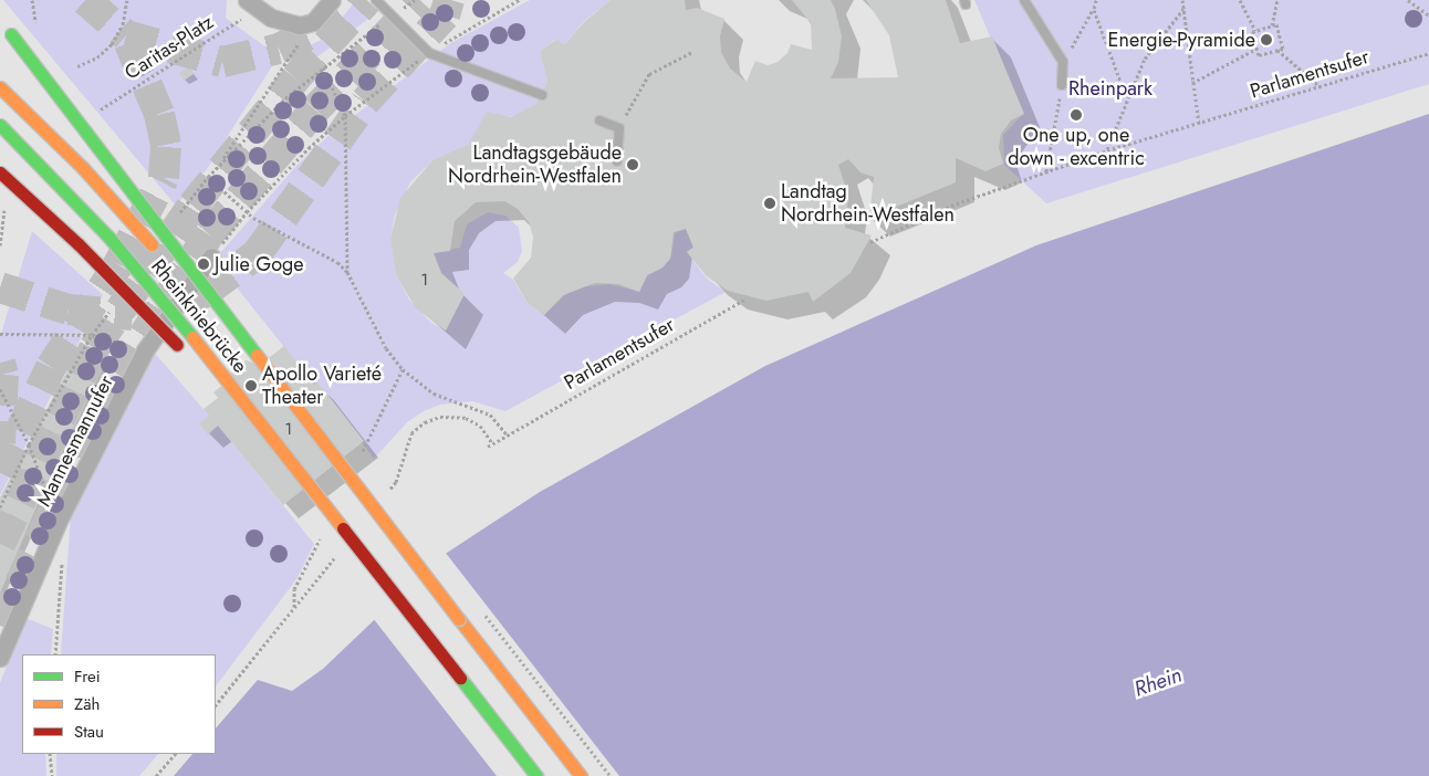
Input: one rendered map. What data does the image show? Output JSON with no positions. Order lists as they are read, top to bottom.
{
  "streets": {
    "highway": ["Rheinkniebrücke"],
    "street": ["Mannesmannufer"],
    "path": ["Caritas-Platz", "Parlamentsufer"]
  },
  "water": ["Rhein"],
  "parks": ["Rheinpark"],
  "places": [
    "Energie-Pyramide",
    "One up, one down - excentric",
    "Landtagsgebäude Nordrhein-Westfalen",
    "Landtag Nordrhein-Westfalen",
    "Julie Goge",
    "Apollo Varieté Theater"
  ],
  "house_numbers": ["1", "1"],
  "legend": ["Frei", "Zäh", "Stau"]
}
